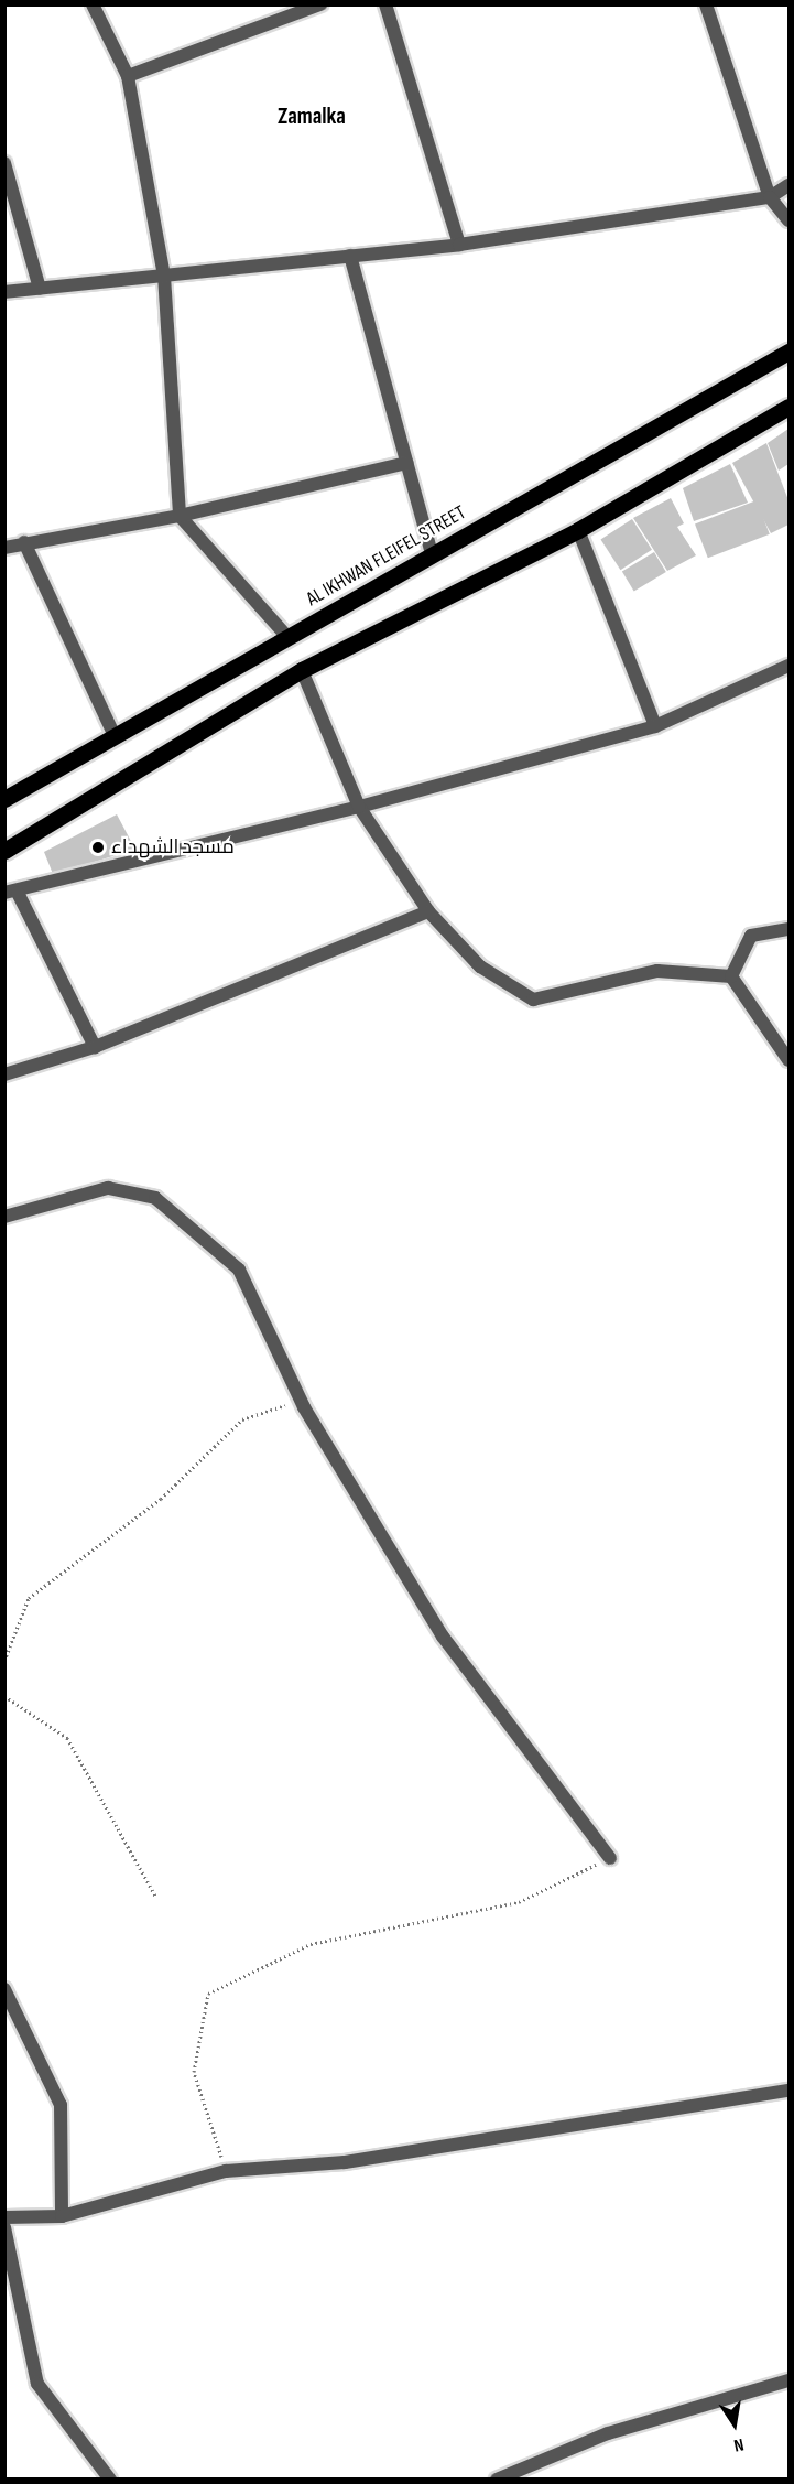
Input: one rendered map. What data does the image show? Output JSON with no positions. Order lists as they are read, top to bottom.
{
  "streets": {
    "main road": ["AL IKHWAN FLEIFEL STREET"]
  },
  "districts": ["Zamalka"],
  "places": ["مسجد الشهداء"],
  "north": "bottom"
}
